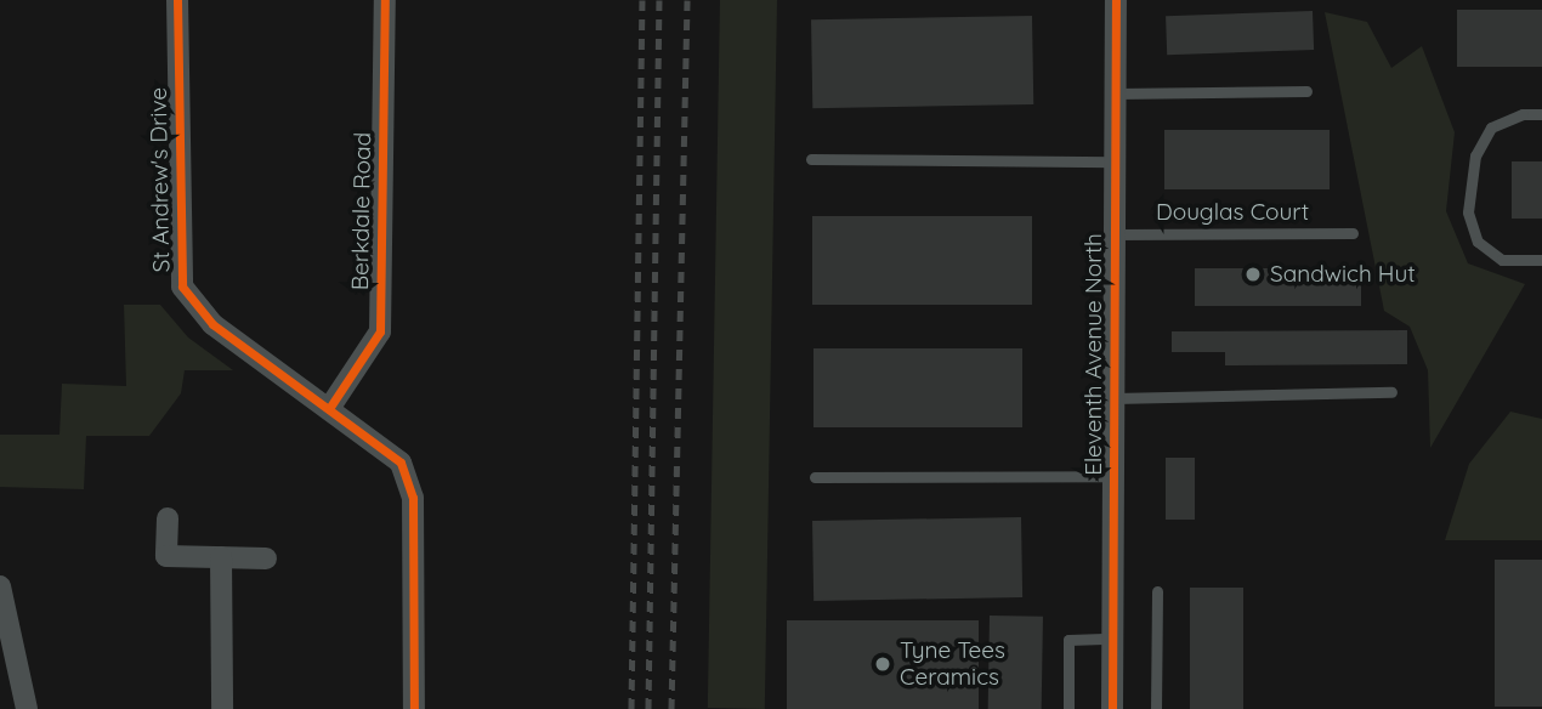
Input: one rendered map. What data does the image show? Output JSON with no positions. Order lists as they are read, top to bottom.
{
  "streets": {
    "street": ["St Andrew's Drive", "Berkdale Road", "Eleventh Avenue North"],
    "lane": ["Douglas Court"]
  },
  "crossings": [
    ["St Andrew's Drive", "Berkdale Road"],
    ["Douglas Court", "Eleventh Avenue North"]
  ],
  "places": ["Sandwich Hut", "Tyne Tees Ceramics"]
}
